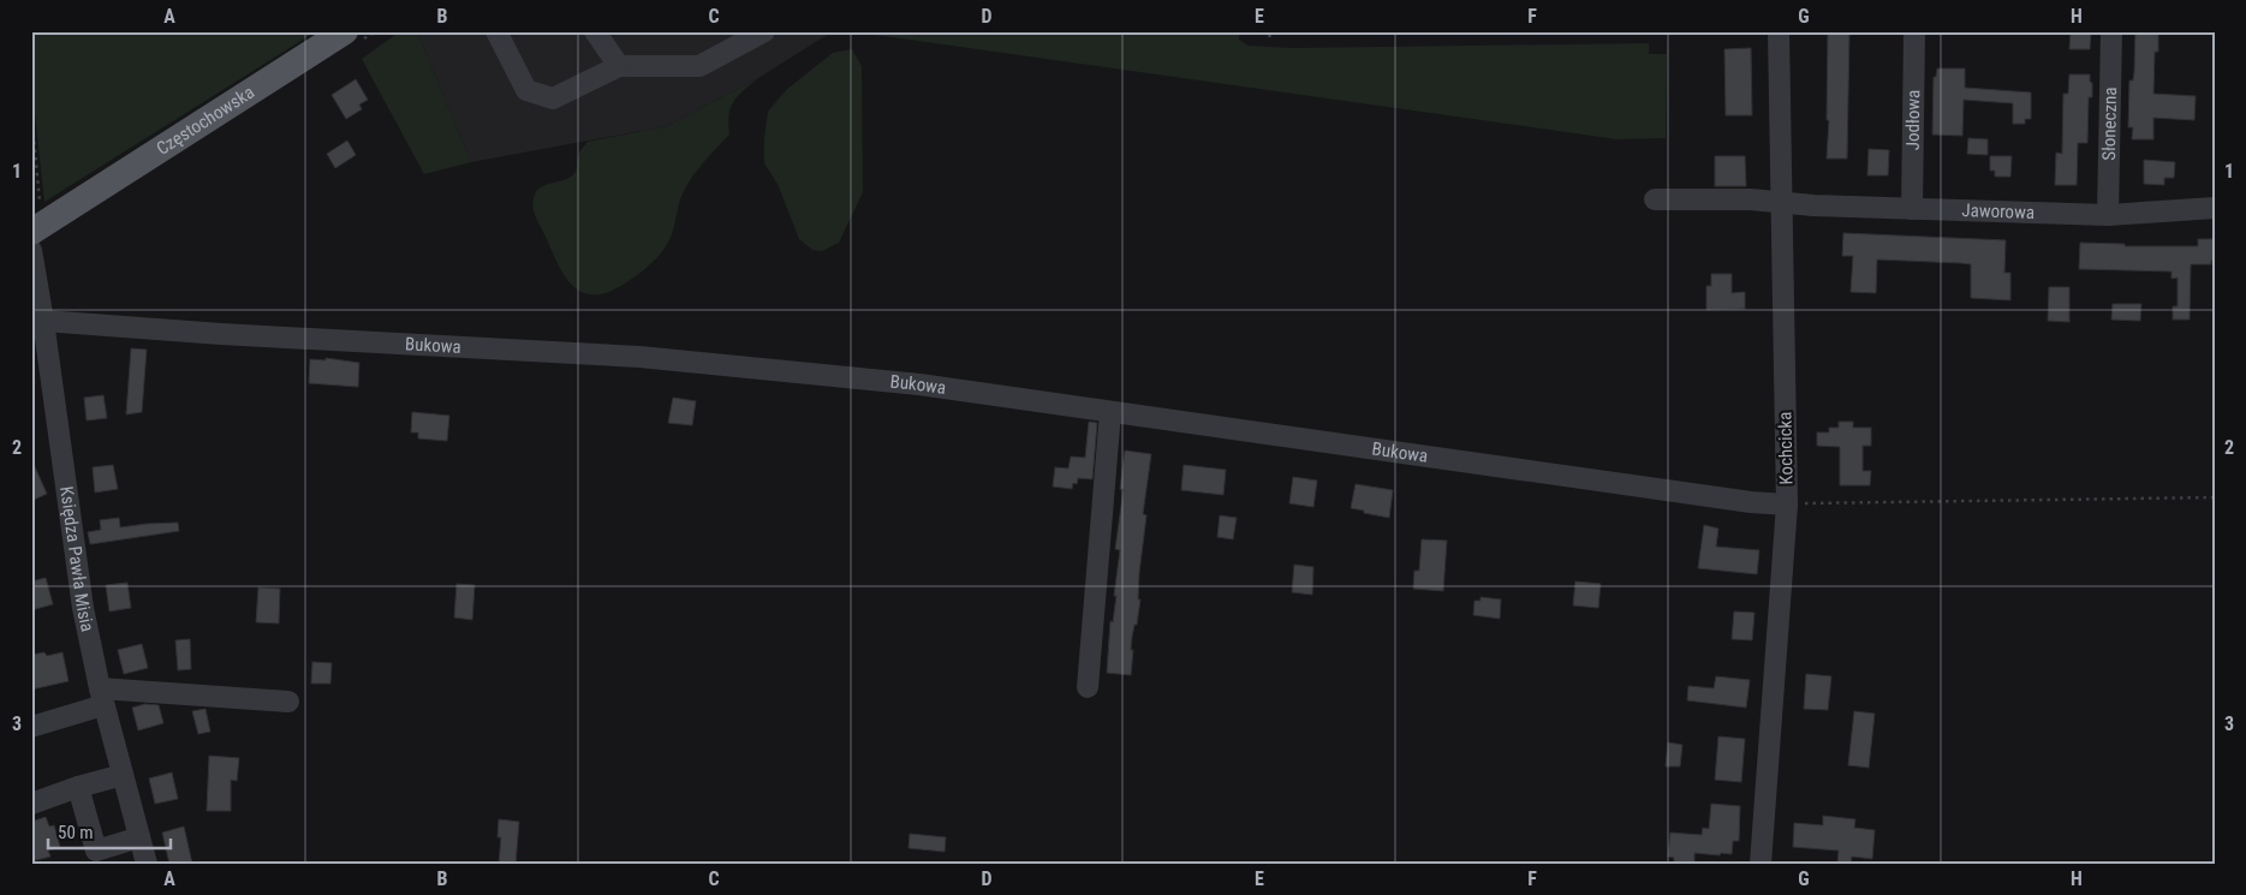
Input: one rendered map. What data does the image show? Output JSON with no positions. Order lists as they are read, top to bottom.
{
  "streets": {
    "main road": ["Częstochowska"],
    "street": [
      "Jodłowa",
      "Słoneczna",
      "Jaworowa",
      "Bukowa",
      "Kochcicka",
      "Księdza Pawła Misia"
    ]
  },
  "crossings": [
    ["Jodłowa", "Jaworowa"],
    ["Słoneczna", "Jaworowa"],
    ["Jaworowa", "Kochcicka"],
    ["Bukowa", "Kochcicka"],
    ["Bukowa", "Księdza Pawła Misia"]
  ],
  "scale_bar": "50 m",
  "grid": {
    "columns": [
      "A",
      "B",
      "C",
      "D",
      "E",
      "F",
      "G",
      "H"
    ],
    "rows": ["1", "2", "3"]
  }
}
